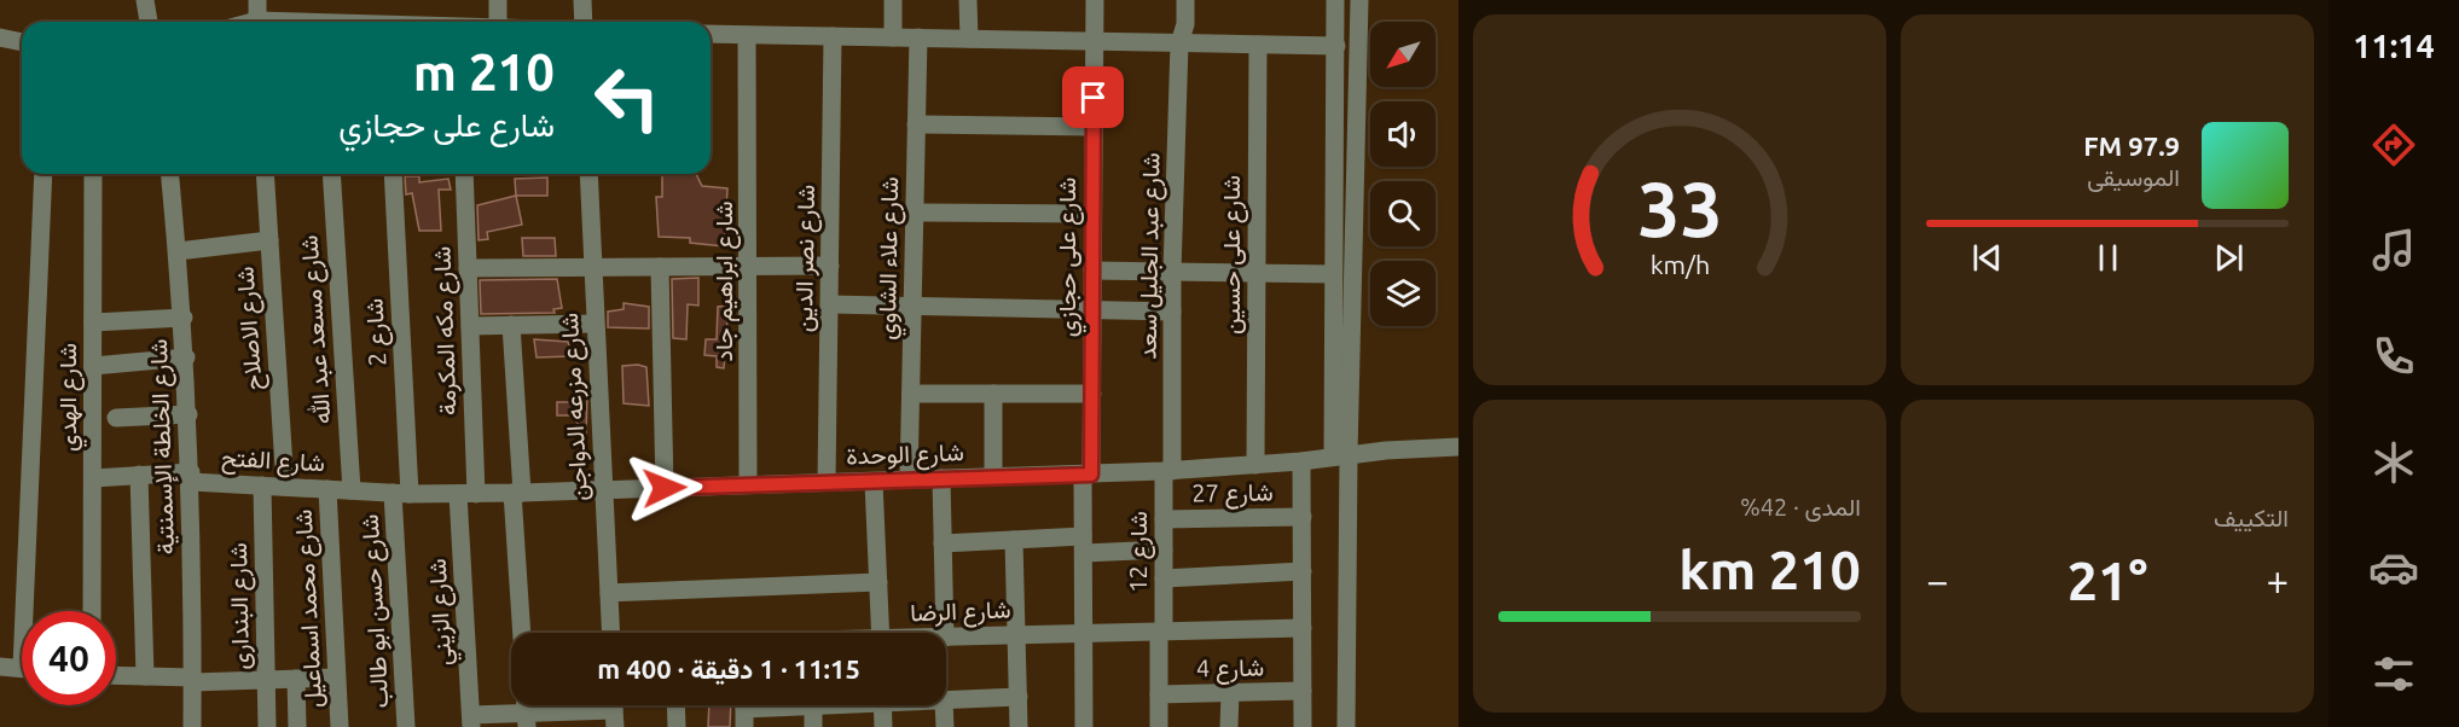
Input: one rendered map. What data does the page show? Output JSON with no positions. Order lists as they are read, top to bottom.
{
  "streets": {
    "street": [
      "شارع على حسين",
      "شارع عبد الجليل سعد",
      "شارع على حجازي",
      "شارع نصر الدين",
      "شارع علاء الشاوي",
      "شارع ابراهيم جاد",
      "شارع الاصلاح",
      "شارع مسعد عبد الله",
      "شارع مكه المكرمة",
      "شارع 2",
      "شارع الهدي",
      "شارع مزرعه الدواجن",
      "شارع الخلطة الإسمنتية",
      "شارع الوحدة",
      "شارع الفتح",
      "شارع 27",
      "شارع 12",
      "شارع البندارى",
      "شارع محمد اسماعيل",
      "شارع حسن ابو طالب",
      "شارع الرضا",
      "شارع الزيني",
      "شارع 4"
    ]
  },
  "crossings": [
    ["شارع على حسين", "شارع الوحدة"],
    ["شارع عبد الجليل سعد", "شارع الوحدة"],
    ["شارع عبد الجليل سعد", "شارع 12"],
    ["شارع على حجازي", "شارع الوحدة"],
    ["شارع على حجازي", "شارع الرضا"],
    ["شارع نصر الدين", "شارع الوحدة"],
    ["شارع علاء الشاوي", "شارع الوحدة"],
    ["شارع ابراهيم جاد", "شارع الوحدة"],
    ["شارع الاصلاح", "شارع الفتح"],
    ["شارع مسعد عبد الله", "شارع الوحدة"],
    ["شارع مسعد عبد الله", "شارع الفتح"],
    ["شارع مكه المكرمة", "شارع الوحدة"],
    ["شارع مكه المكرمة", "شارع الزيني"],
    ["شارع 2", "شارع الوحدة"],
    ["شارع 2", "شارع حسن ابو طالب"],
    ["شارع الهدي", "شارع الفتح"],
    ["شارع مزرعه الدواجن", "شارع الوحدة"],
    ["شارع الخلطة الإسمنتية", "شارع الفتح"],
    ["شارع الوحدة", "شارع الفتح"],
    ["شارع الوحدة", "شارع 12"],
    ["شارع الوحدة", "شارع حسن ابو طالب"],
    ["شارع الوحدة", "شارع الزيني"],
    ["شارع الفتح", "شارع البندارى"],
    ["شارع الفتح", "شارع محمد اسماعيل"],
    ["شارع 27", "شارع 12"],
    ["شارع 12", "شارع الرضا"],
    ["شارع 12", "شارع 4"]
  ],
  "north": "bottom left",
  "page": {
    "tabs": "11:14",
    "turn": ["210 m", "شارع على حجازي"],
    "song": ["97.9 FM", "الموسيقى"],
    "tile": [
      "التكييف",
      ["المدى · 42%", "210 km"]
    ],
    "heat": ["−", "21°", "+"],
    "limit": "40",
    "trip": "11:15 · 1 دقيقة · 400 m",
    "gauge": ["33", "km/h"]
  }
}
